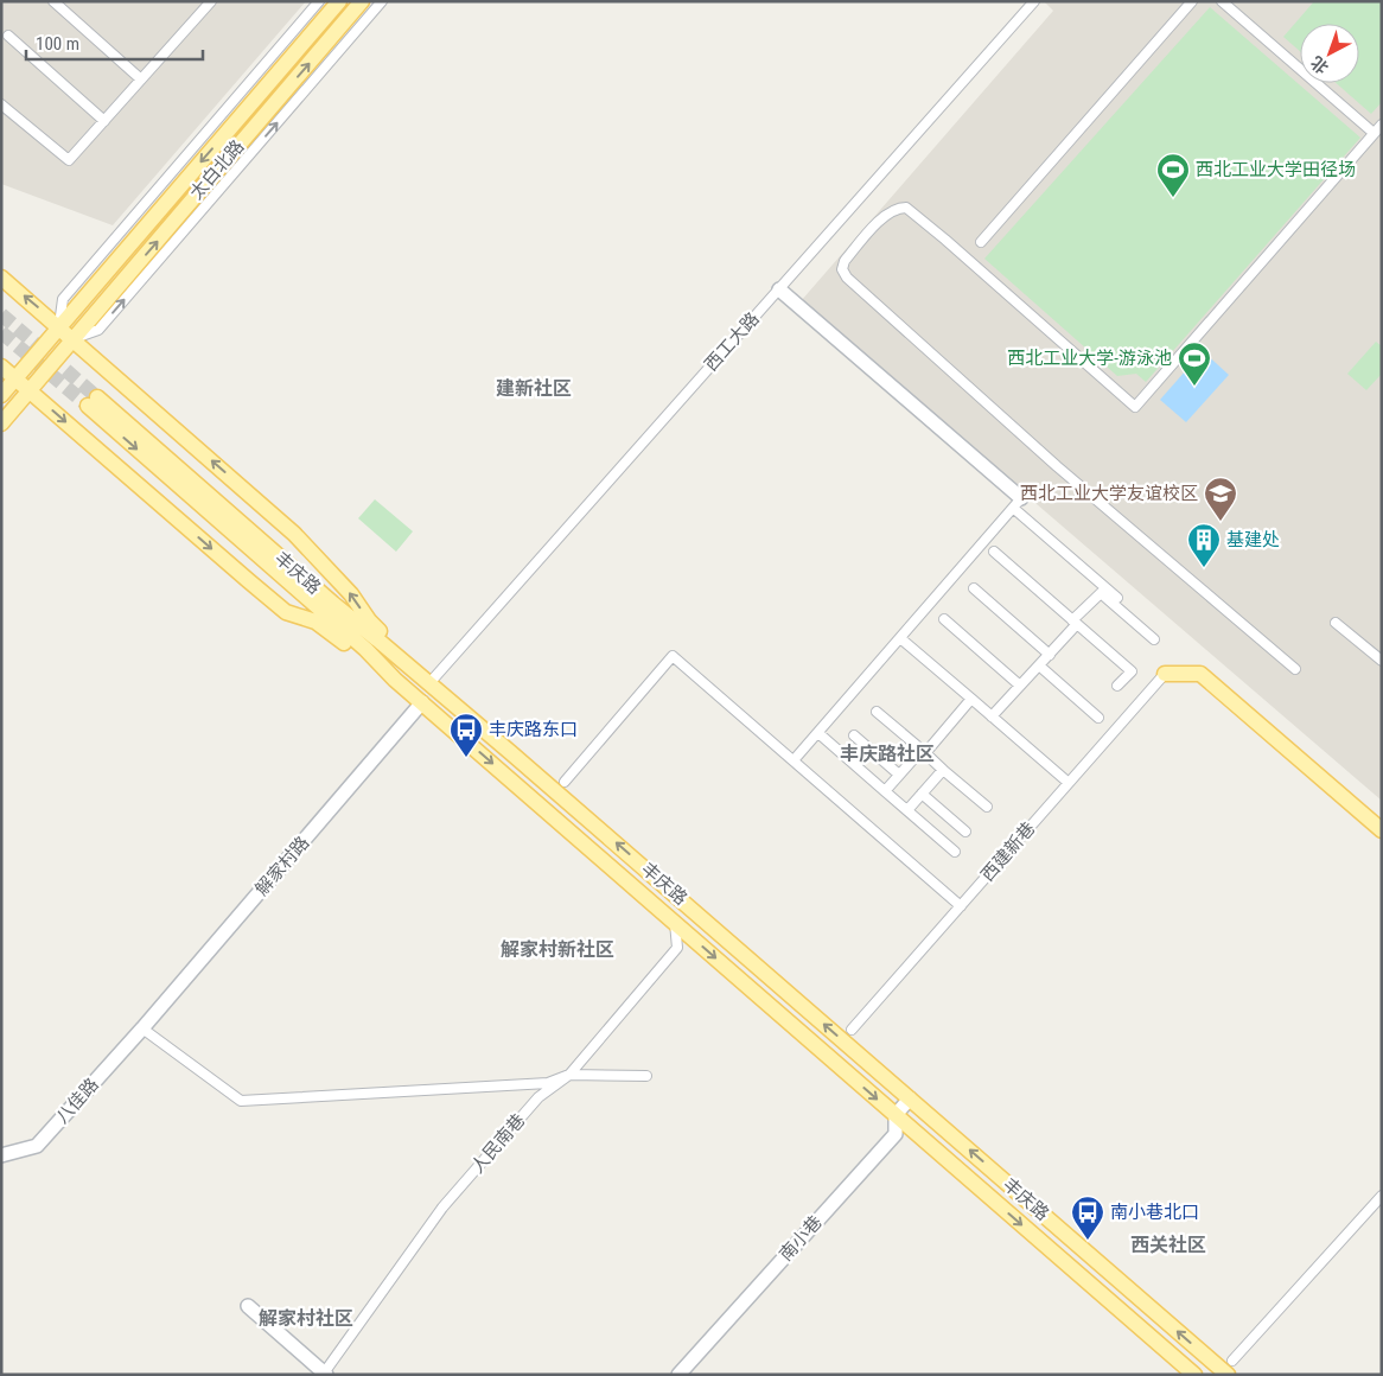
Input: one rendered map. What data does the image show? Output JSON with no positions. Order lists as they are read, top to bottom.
{
  "streets": {
    "main road": ["太白北路", "丰庆路"],
    "street": [
      "西工大路",
      "西建新巷",
      "解家村路",
      "八佳路",
      "人民南巷",
      "南小巷"
    ]
  },
  "crossings": [
    ["西工大路", "丰庆路"],
    ["丰庆路", "解家村路"],
    ["丰庆路", "人民南巷"],
    ["丰庆路", "南小巷"],
    ["解家村路", "八佳路"]
  ],
  "districts": [
    "建新社区",
    "丰庆路社区",
    "解家村新社区",
    "西关社区",
    "解家村社区"
  ],
  "places": {
    "sports": ["西北工业大学田径场", "西北工业大学-游泳池"],
    "school or university": ["西北工业大学友谊校区"],
    "building": ["基建处"],
    "bus stop": ["丰庆路东口", "南小巷北口"]
  },
  "scale_bar": "100 m",
  "north": "bottom left"
}
